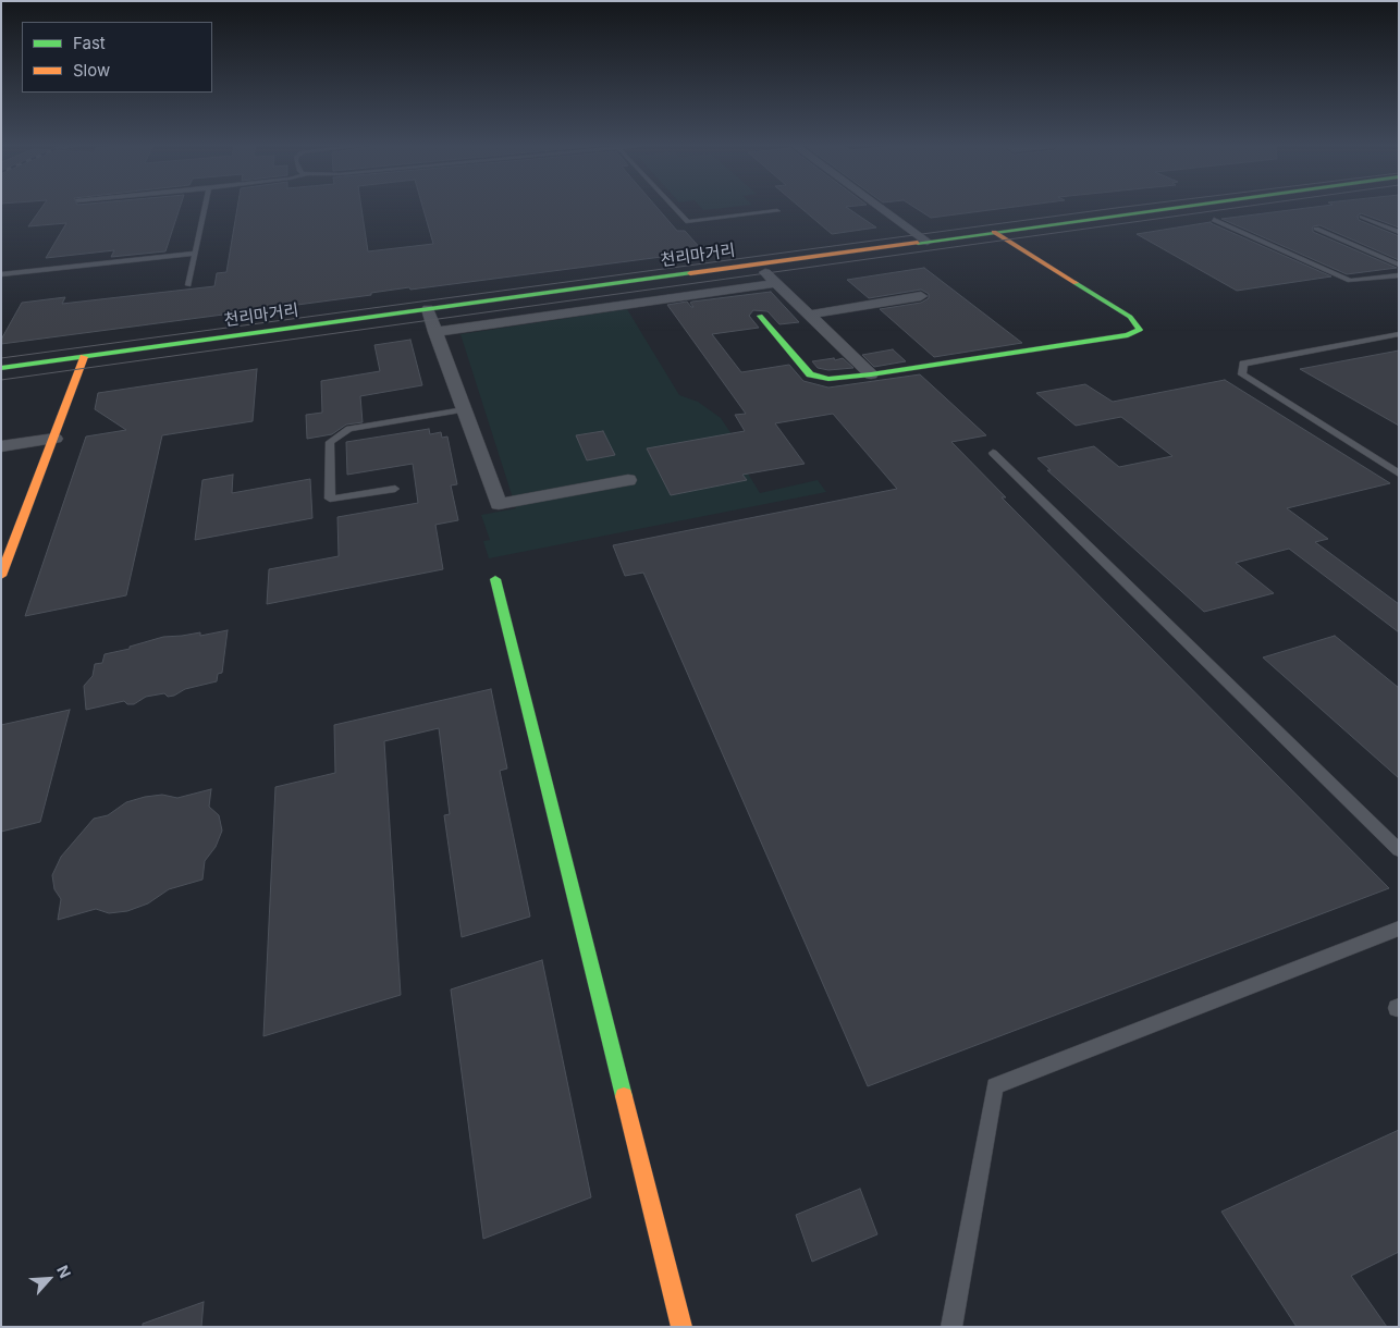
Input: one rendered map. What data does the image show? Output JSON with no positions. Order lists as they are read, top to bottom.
{
  "streets": {
    "main road": ["천리마거리"]
  },
  "legend": ["Fast", "Slow"],
  "north": "top right"
}
